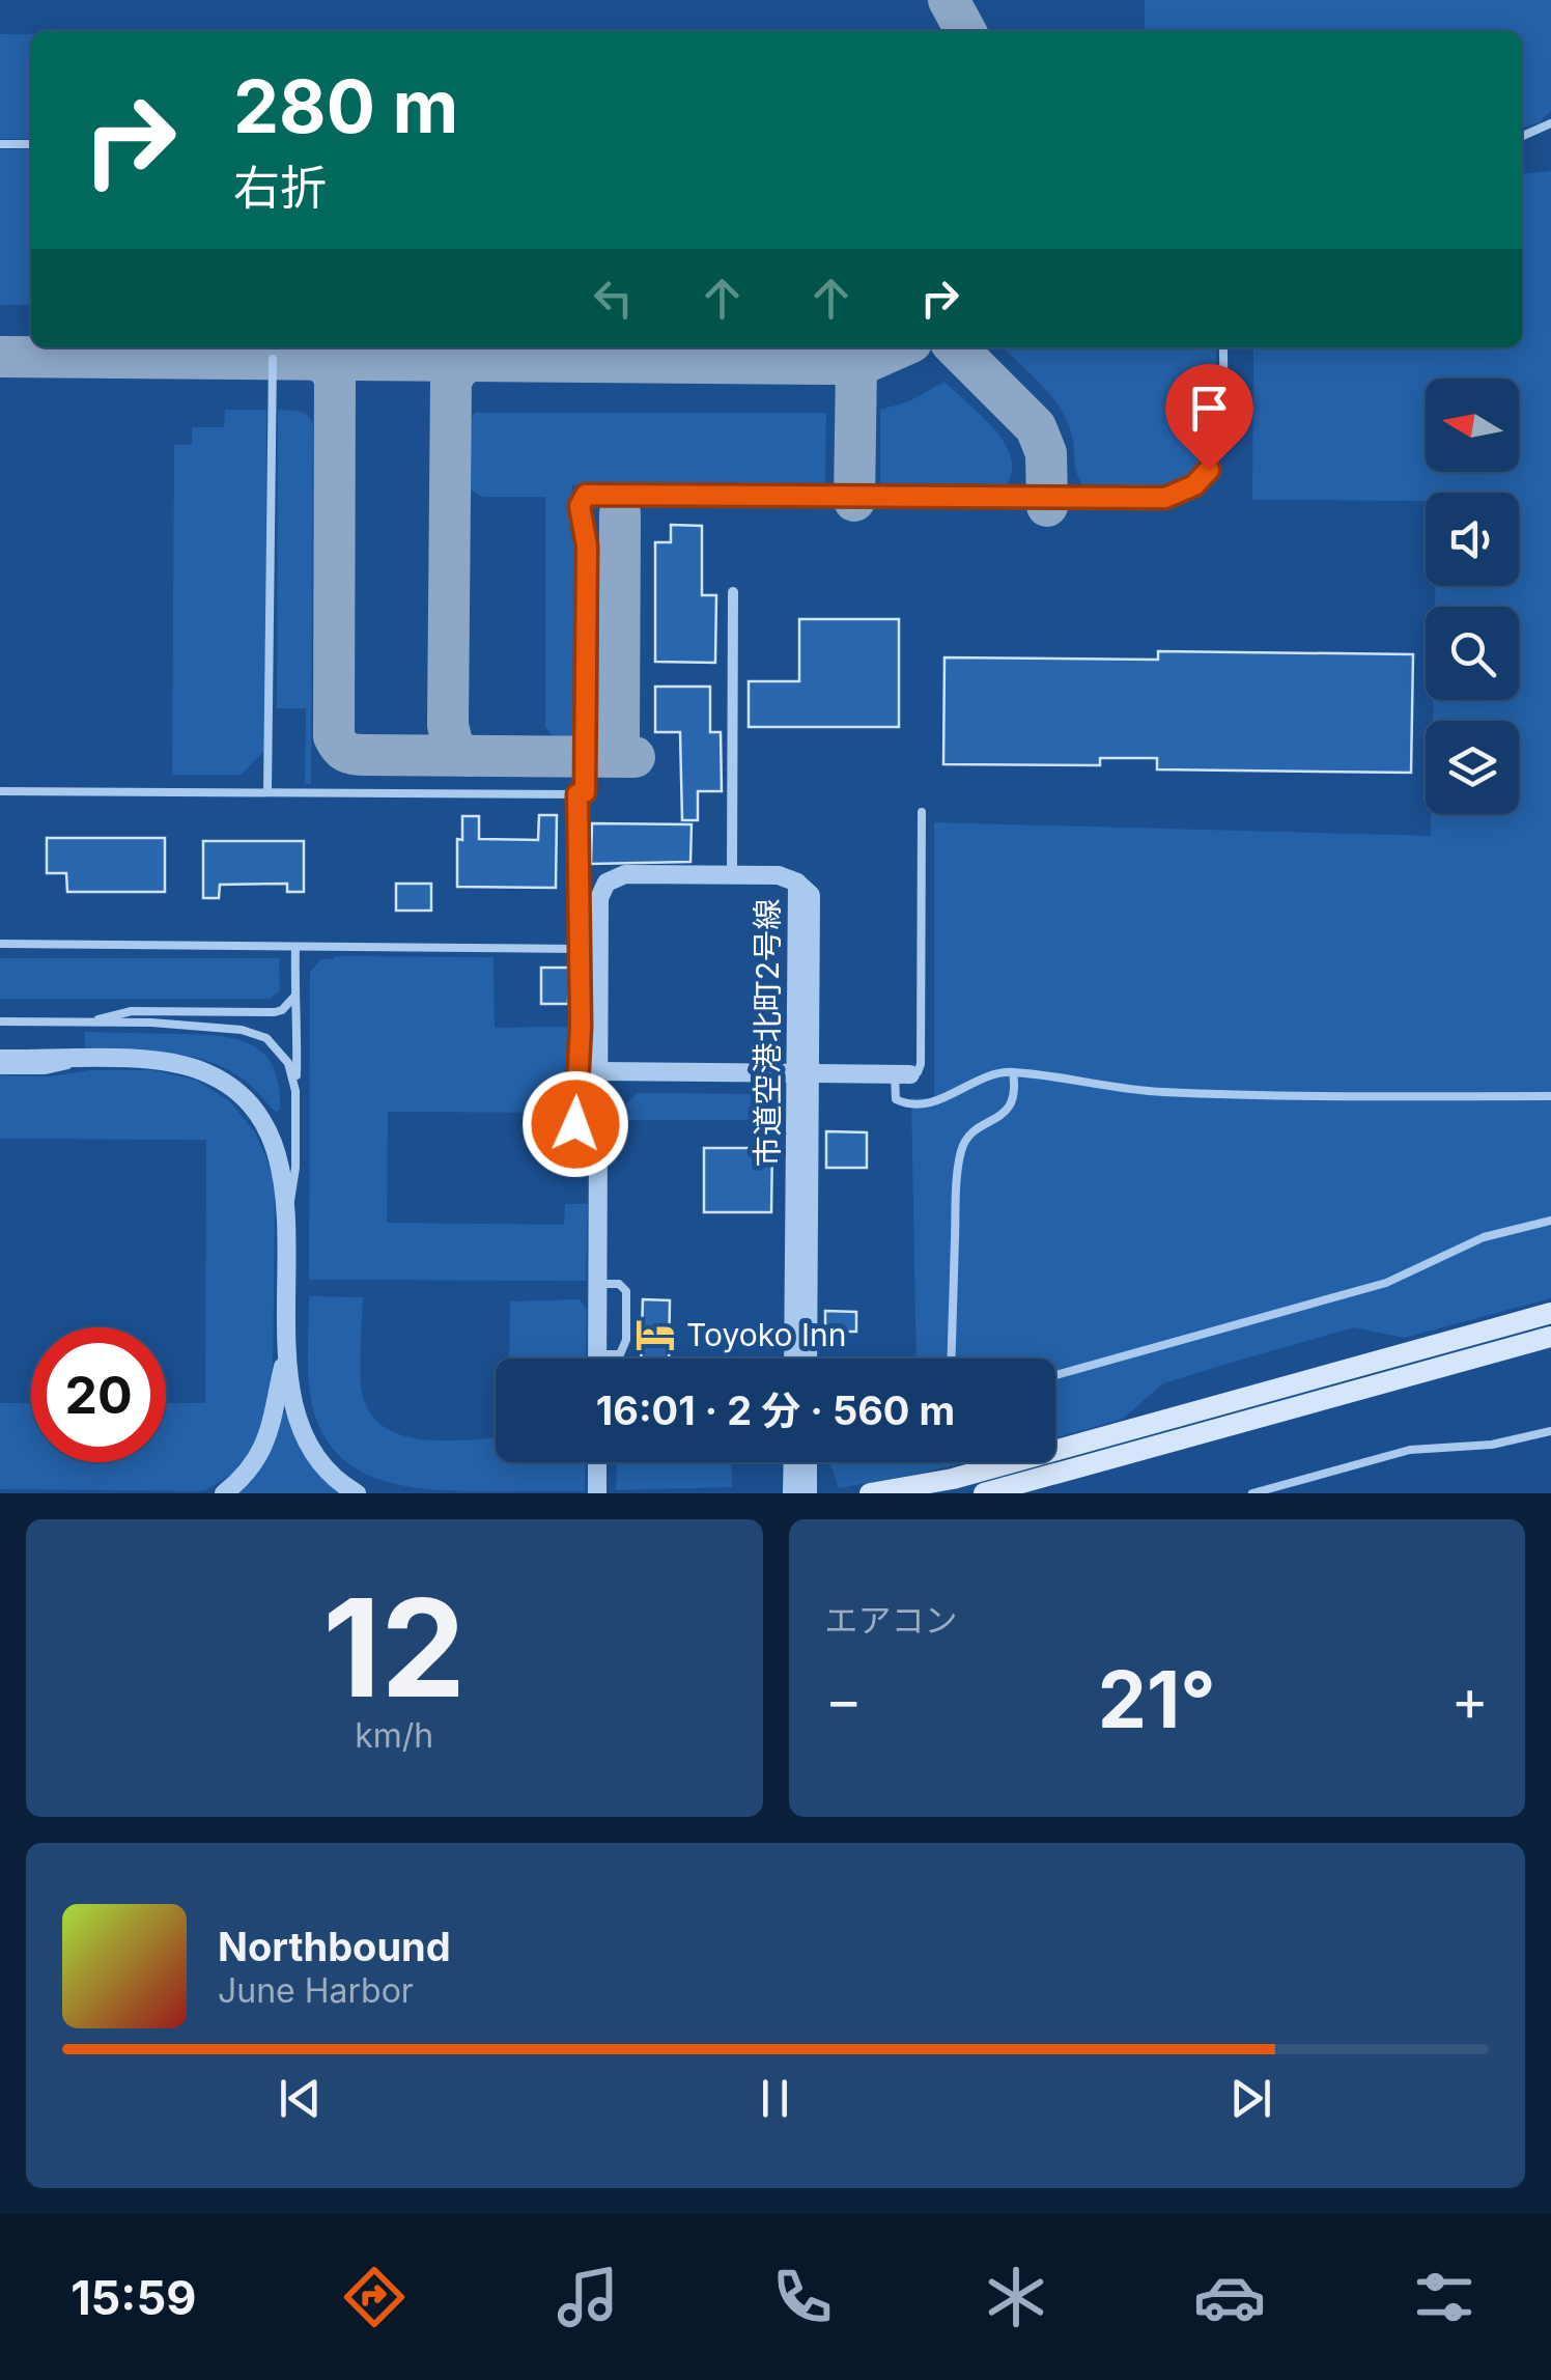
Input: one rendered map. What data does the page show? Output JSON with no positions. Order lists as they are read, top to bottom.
{
  "streets": {
    "street": ["市道空港北町2号線"]
  },
  "places": {
    "hotel": ["Toyoko Inn"]
  },
  "north": "left",
  "page": {
    "turn": ["280 m", "右折"],
    "limit": "20",
    "trip": "16:01 · 2 分 · 560 m",
    "tile": [
      ["12", "km/h"],
      "エアコン"
    ],
    "heat": ["−", "21°", "+"],
    "song": ["Northbound", "June Harbor"],
    "tabs": "15:59"
  }
}
